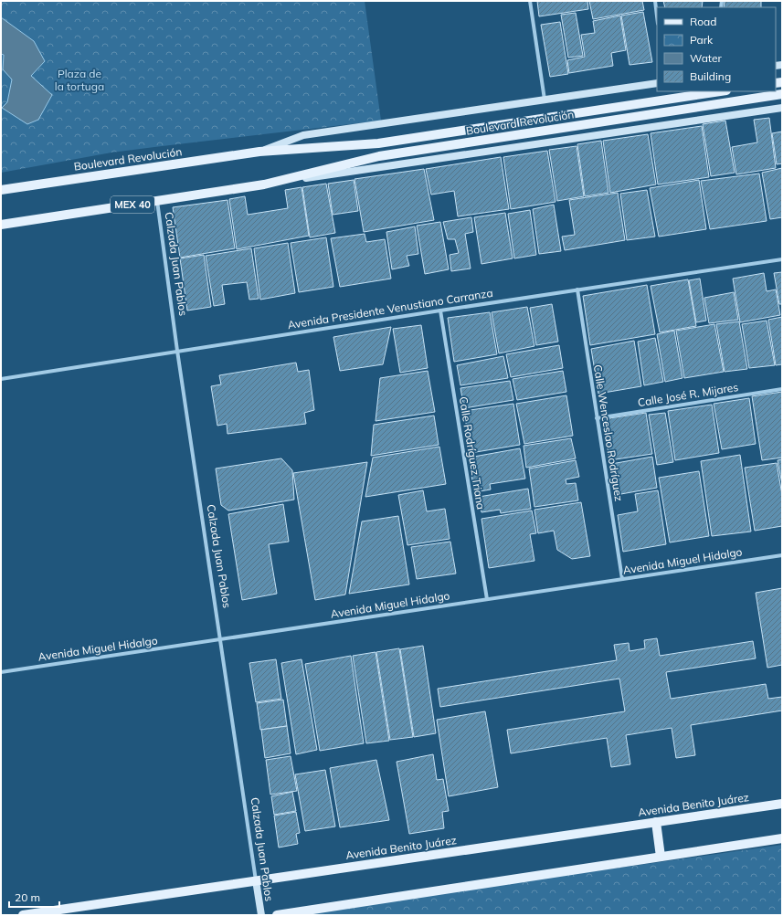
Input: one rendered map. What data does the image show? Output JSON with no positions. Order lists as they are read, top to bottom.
{
  "streets": {
    "main road": [
      "Boulevard Revolución",
      "MEX 40",
      "Calzada Juan Pablos",
      "Avenida Benito Juárez"
    ],
    "street": [
      "Avenida Presidente Venustiano Carranza",
      "Calle José R. Mijares",
      "Calle Wenceslao Rodríguez",
      "Calle Rodríguez Triana",
      "Avenida Miguel Hidalgo"
    ]
  },
  "crossings": [
    ["Boulevard Revolución", "MEX 40"],
    ["MEX 40", "Calzada Juan Pablos"],
    ["Calzada Juan Pablos", "Avenida Presidente Venustiano Carranza"],
    ["Calzada Juan Pablos", "Avenida Miguel Hidalgo"],
    ["Calzada Juan Pablos", "Avenida Benito Juárez"],
    ["Avenida Presidente Venustiano Carranza", "Calle Wenceslao Rodríguez"],
    ["Avenida Presidente Venustiano Carranza", "Calle Rodríguez Triana"],
    ["Calle José R. Mijares", "Calle Wenceslao Rodríguez"],
    ["Calle Wenceslao Rodríguez", "Avenida Miguel Hidalgo"],
    ["Calle Rodríguez Triana", "Avenida Miguel Hidalgo"]
  ],
  "parks": ["Plaza de la tortuga"],
  "legend": [
    "Road",
    "Park",
    "Water",
    "Building"
  ],
  "scale_bar": "20 m"
}
